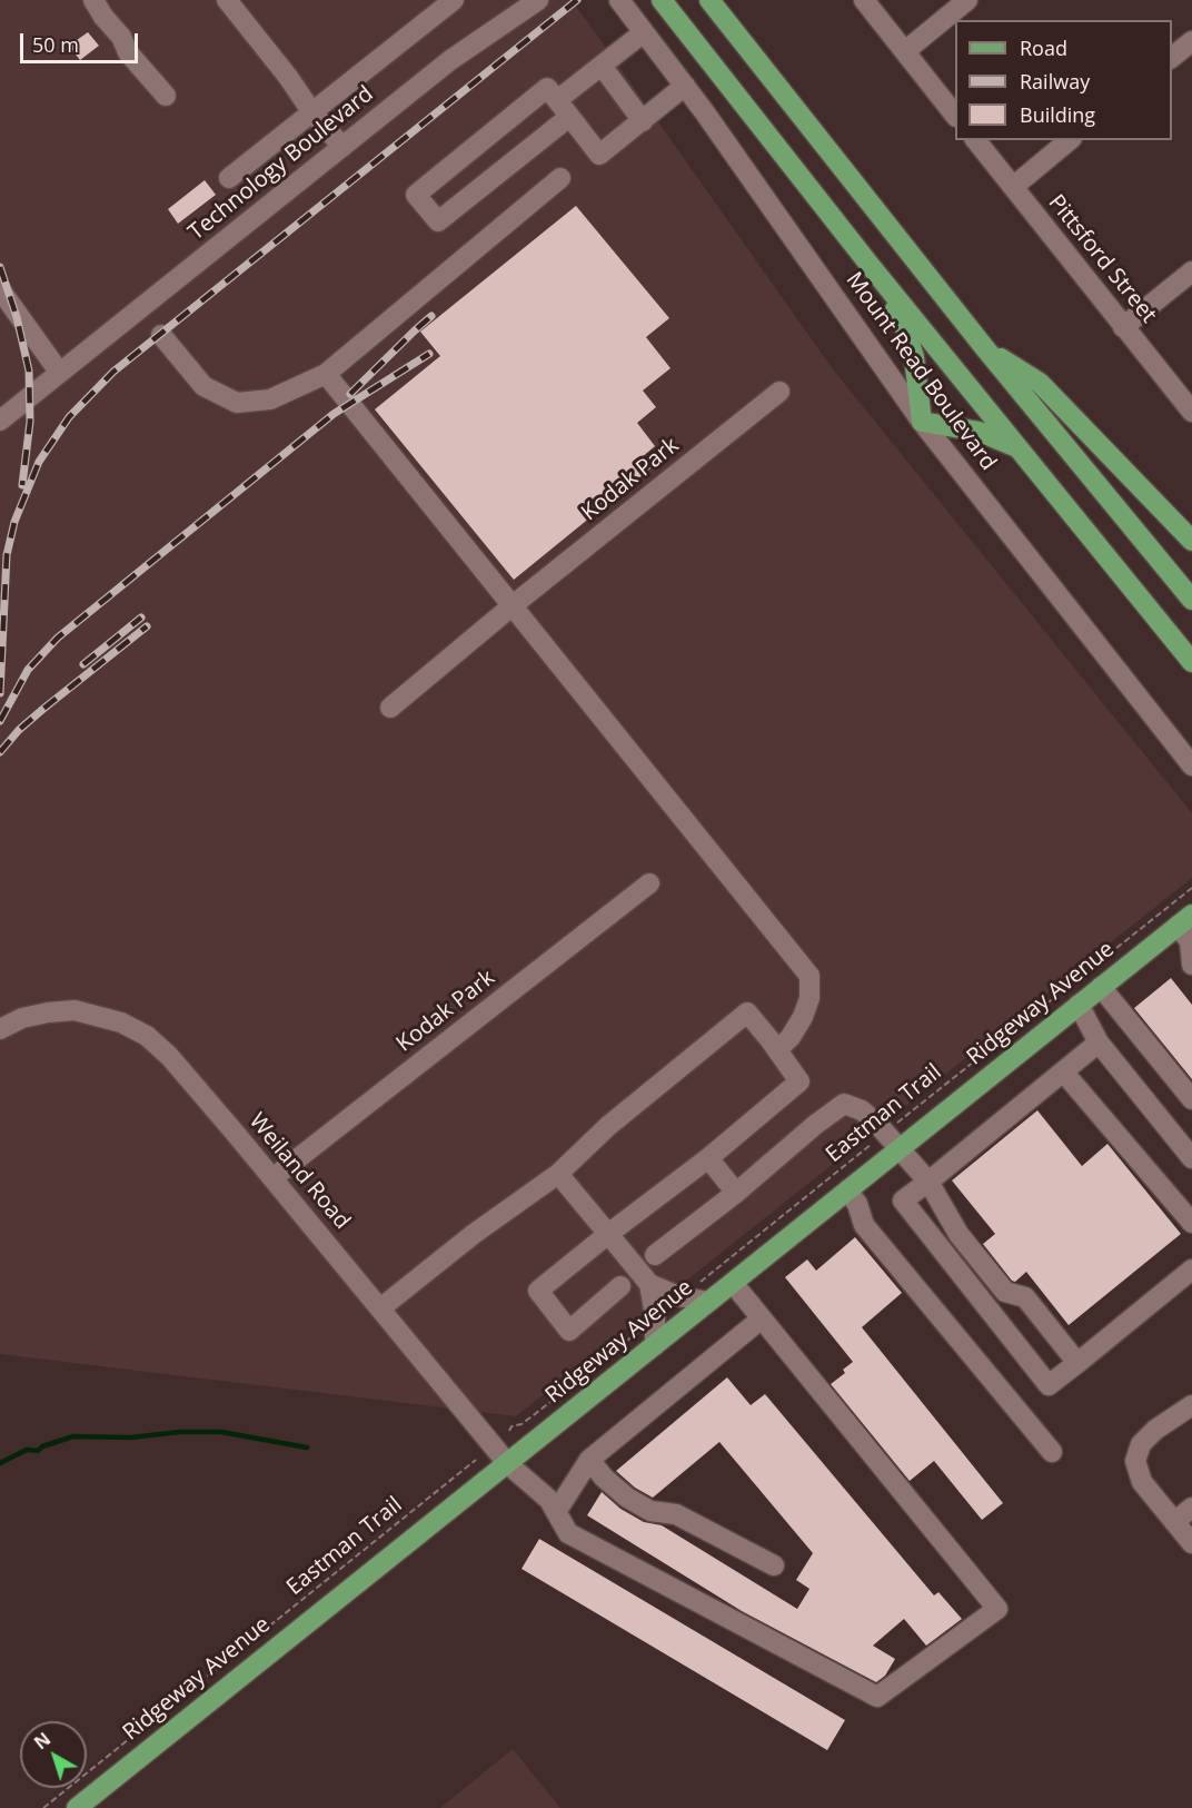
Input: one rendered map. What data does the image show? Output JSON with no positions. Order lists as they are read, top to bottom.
{
  "streets": {
    "main road": ["Mount Read Boulevard", "Ridgeway Avenue"],
    "street": [
      "Technology Boulevard",
      "Pittsford Street",
      "Kodak Park",
      "Weiland Road"
    ],
    "path": ["Eastman Trail"]
  },
  "crossings": [
    ["Kodak Park", "Weiland Road"],
    ["Ridgeway Avenue", "Weiland Road"]
  ],
  "legend": ["Road", "Railway", "Building"],
  "scale_bar": "50 m",
  "north": "top left"
}
